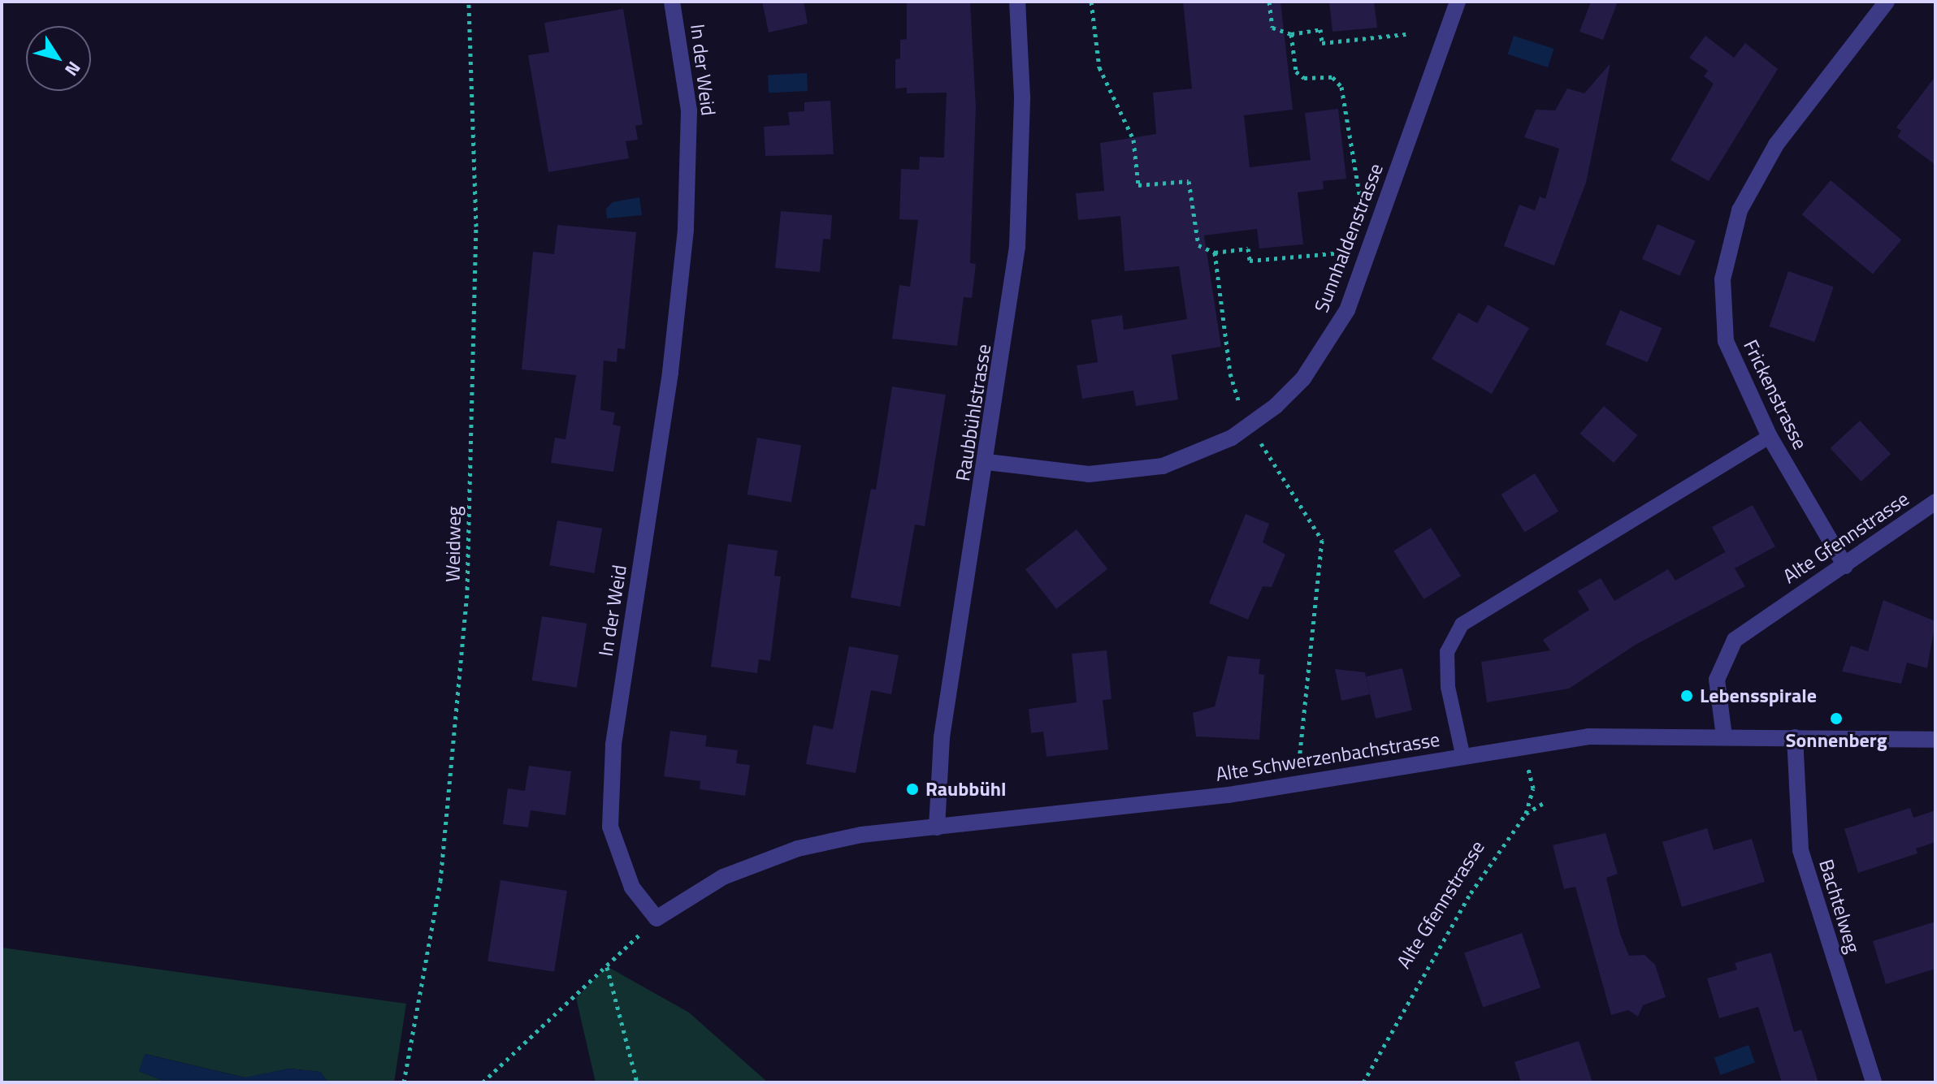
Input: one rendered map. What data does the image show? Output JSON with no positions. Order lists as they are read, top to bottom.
{
  "streets": {
    "street": [
      "In der Weid",
      "Sunnhaldenstrasse",
      "Frickenstrasse",
      "Raubbühlstrasse",
      "Alte Gfennstrasse",
      "Alte Schwerzenbachstrasse",
      "Bachtelweg"
    ],
    "path": ["Weidweg"]
  },
  "crossings": [
    ["Sunnhaldenstrasse", "Raubbühlstrasse"],
    ["Frickenstrasse", "Alte Gfennstrasse"],
    ["Raubbühlstrasse", "Alte Schwerzenbachstrasse"],
    ["Alte Gfennstrasse", "Alte Schwerzenbachstrasse"],
    ["Alte Schwerzenbachstrasse", "Bachtelweg"]
  ],
  "places": ["Lebensspirale", "Sonnenberg", "Raubbühl"],
  "north": "bottom right"
}
